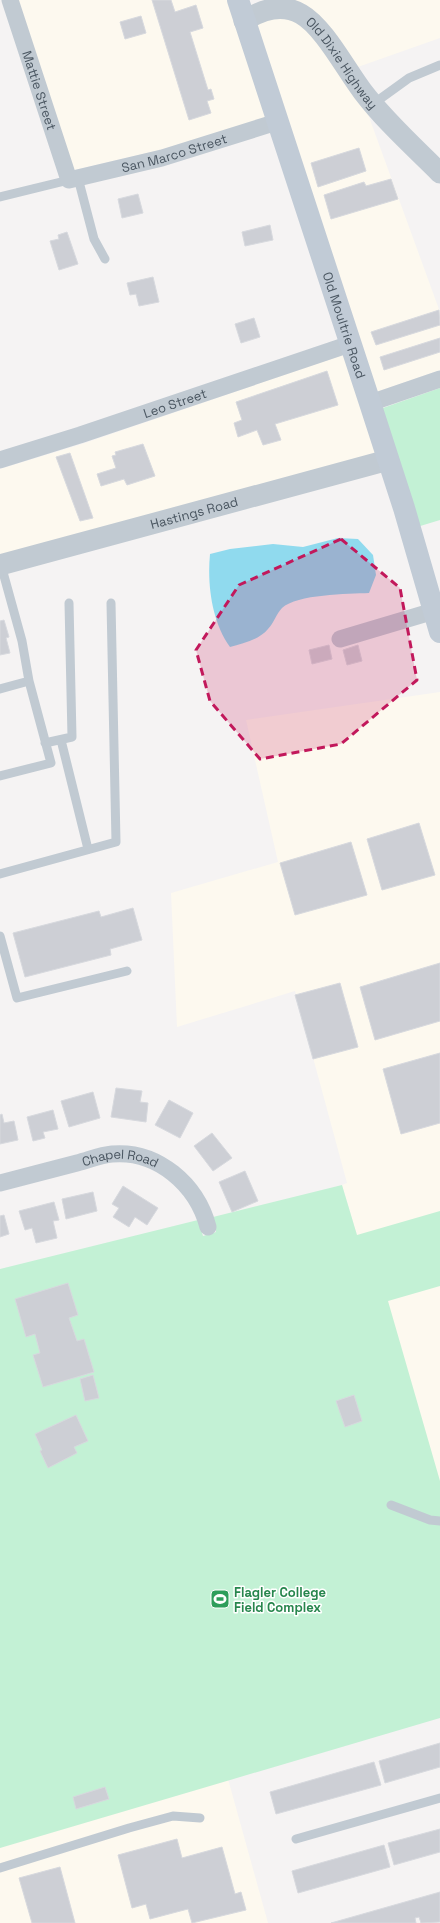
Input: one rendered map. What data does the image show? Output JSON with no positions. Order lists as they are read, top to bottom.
{
  "streets": {
    "main road": ["Old Moultrie Road"],
    "street": [
      "Old Dixie Highway",
      "Mattie Street",
      "San Marco Street",
      "Leo Street",
      "Hastings Road",
      "Chapel Road"
    ]
  },
  "crossings": [
    ["Old Dixie Highway", "Old Moultrie Road"],
    ["Mattie Street", "San Marco Street"],
    ["San Marco Street", "Old Moultrie Road"],
    ["Old Moultrie Road", "Leo Street"],
    ["Old Moultrie Road", "Hastings Road"]
  ],
  "places": {
    "sports": ["Flagler College Field Complex"]
  }
}
